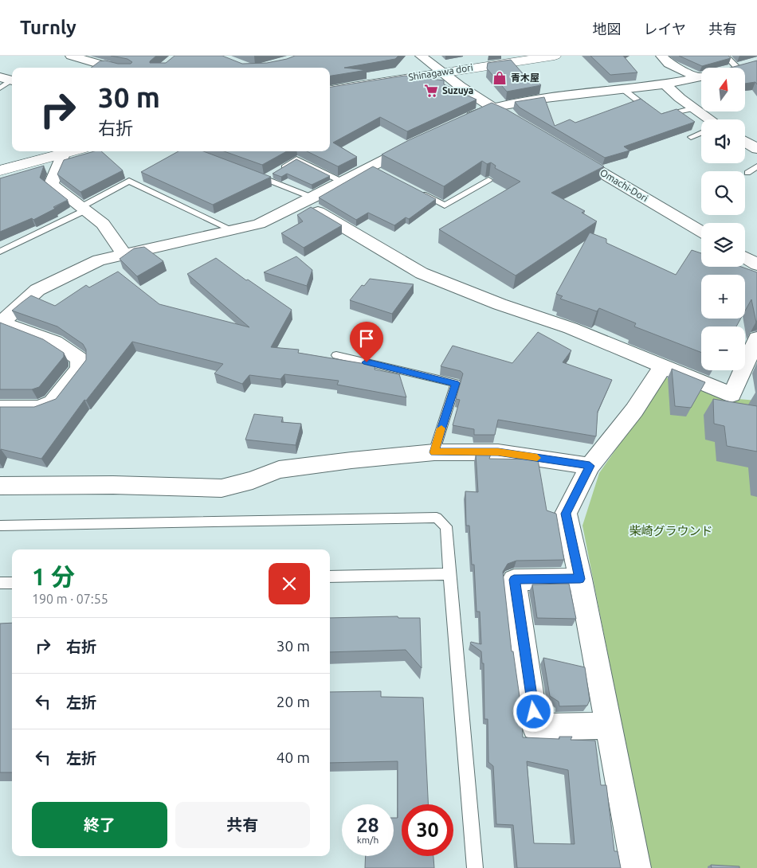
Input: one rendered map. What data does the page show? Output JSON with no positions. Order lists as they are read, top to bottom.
{
  "streets": {
    "street": ["Shinagawa dori", "Omachi-Dori"]
  },
  "parks": ["柴崎グラウンド"],
  "places": {
    "shop": ["青木屋"],
    "supermarket": ["Suzuya"]
  },
  "north": "top",
  "page": {
    "header": "Turnly",
    "nav": ["地図", "レイヤ", "共有"],
    "map_buttons": ["+", "−"],
    "turn": ["30 m", "右折"],
    "heading": ["1 分", "190 m · 07:55"],
    "list": [
      {
        "name": "右折",
        "value": "30 m"
      },
      {
        "name": "左折",
        "value": "20 m"
      },
      {
        "name": "左折",
        "value": "40 m"
      }
    ],
    "buttons": ["終了", "共有"],
    "speed": "28 km/h",
    "limit": "30"
  }
}
